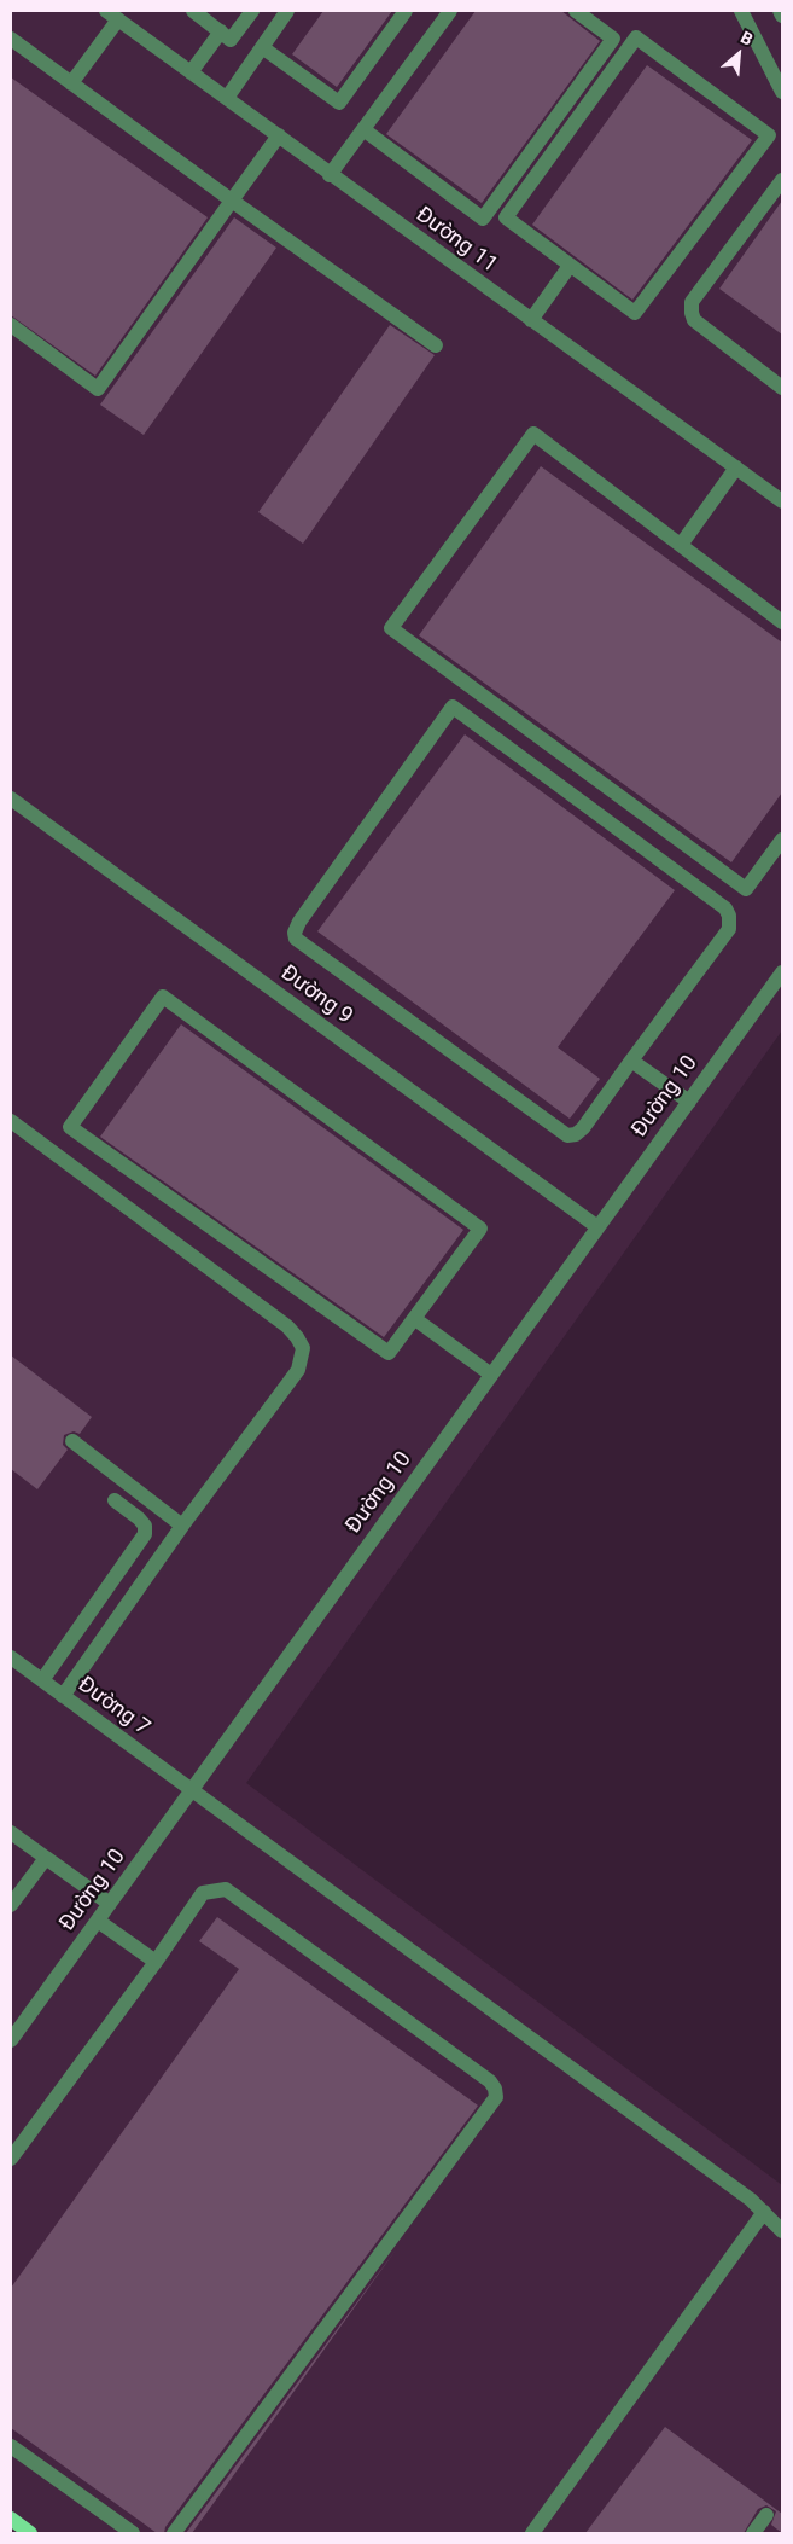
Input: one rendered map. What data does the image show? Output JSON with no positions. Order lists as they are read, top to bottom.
{
  "streets": {
    "street": [
      "Đường 11",
      "Đường 9",
      "Đường 10",
      "Đường 7"
    ]
  },
  "crossings": [
    ["Đường 9", "Đường 10"],
    ["Đường 10", "Đường 7"]
  ],
  "north": "top right"
}
